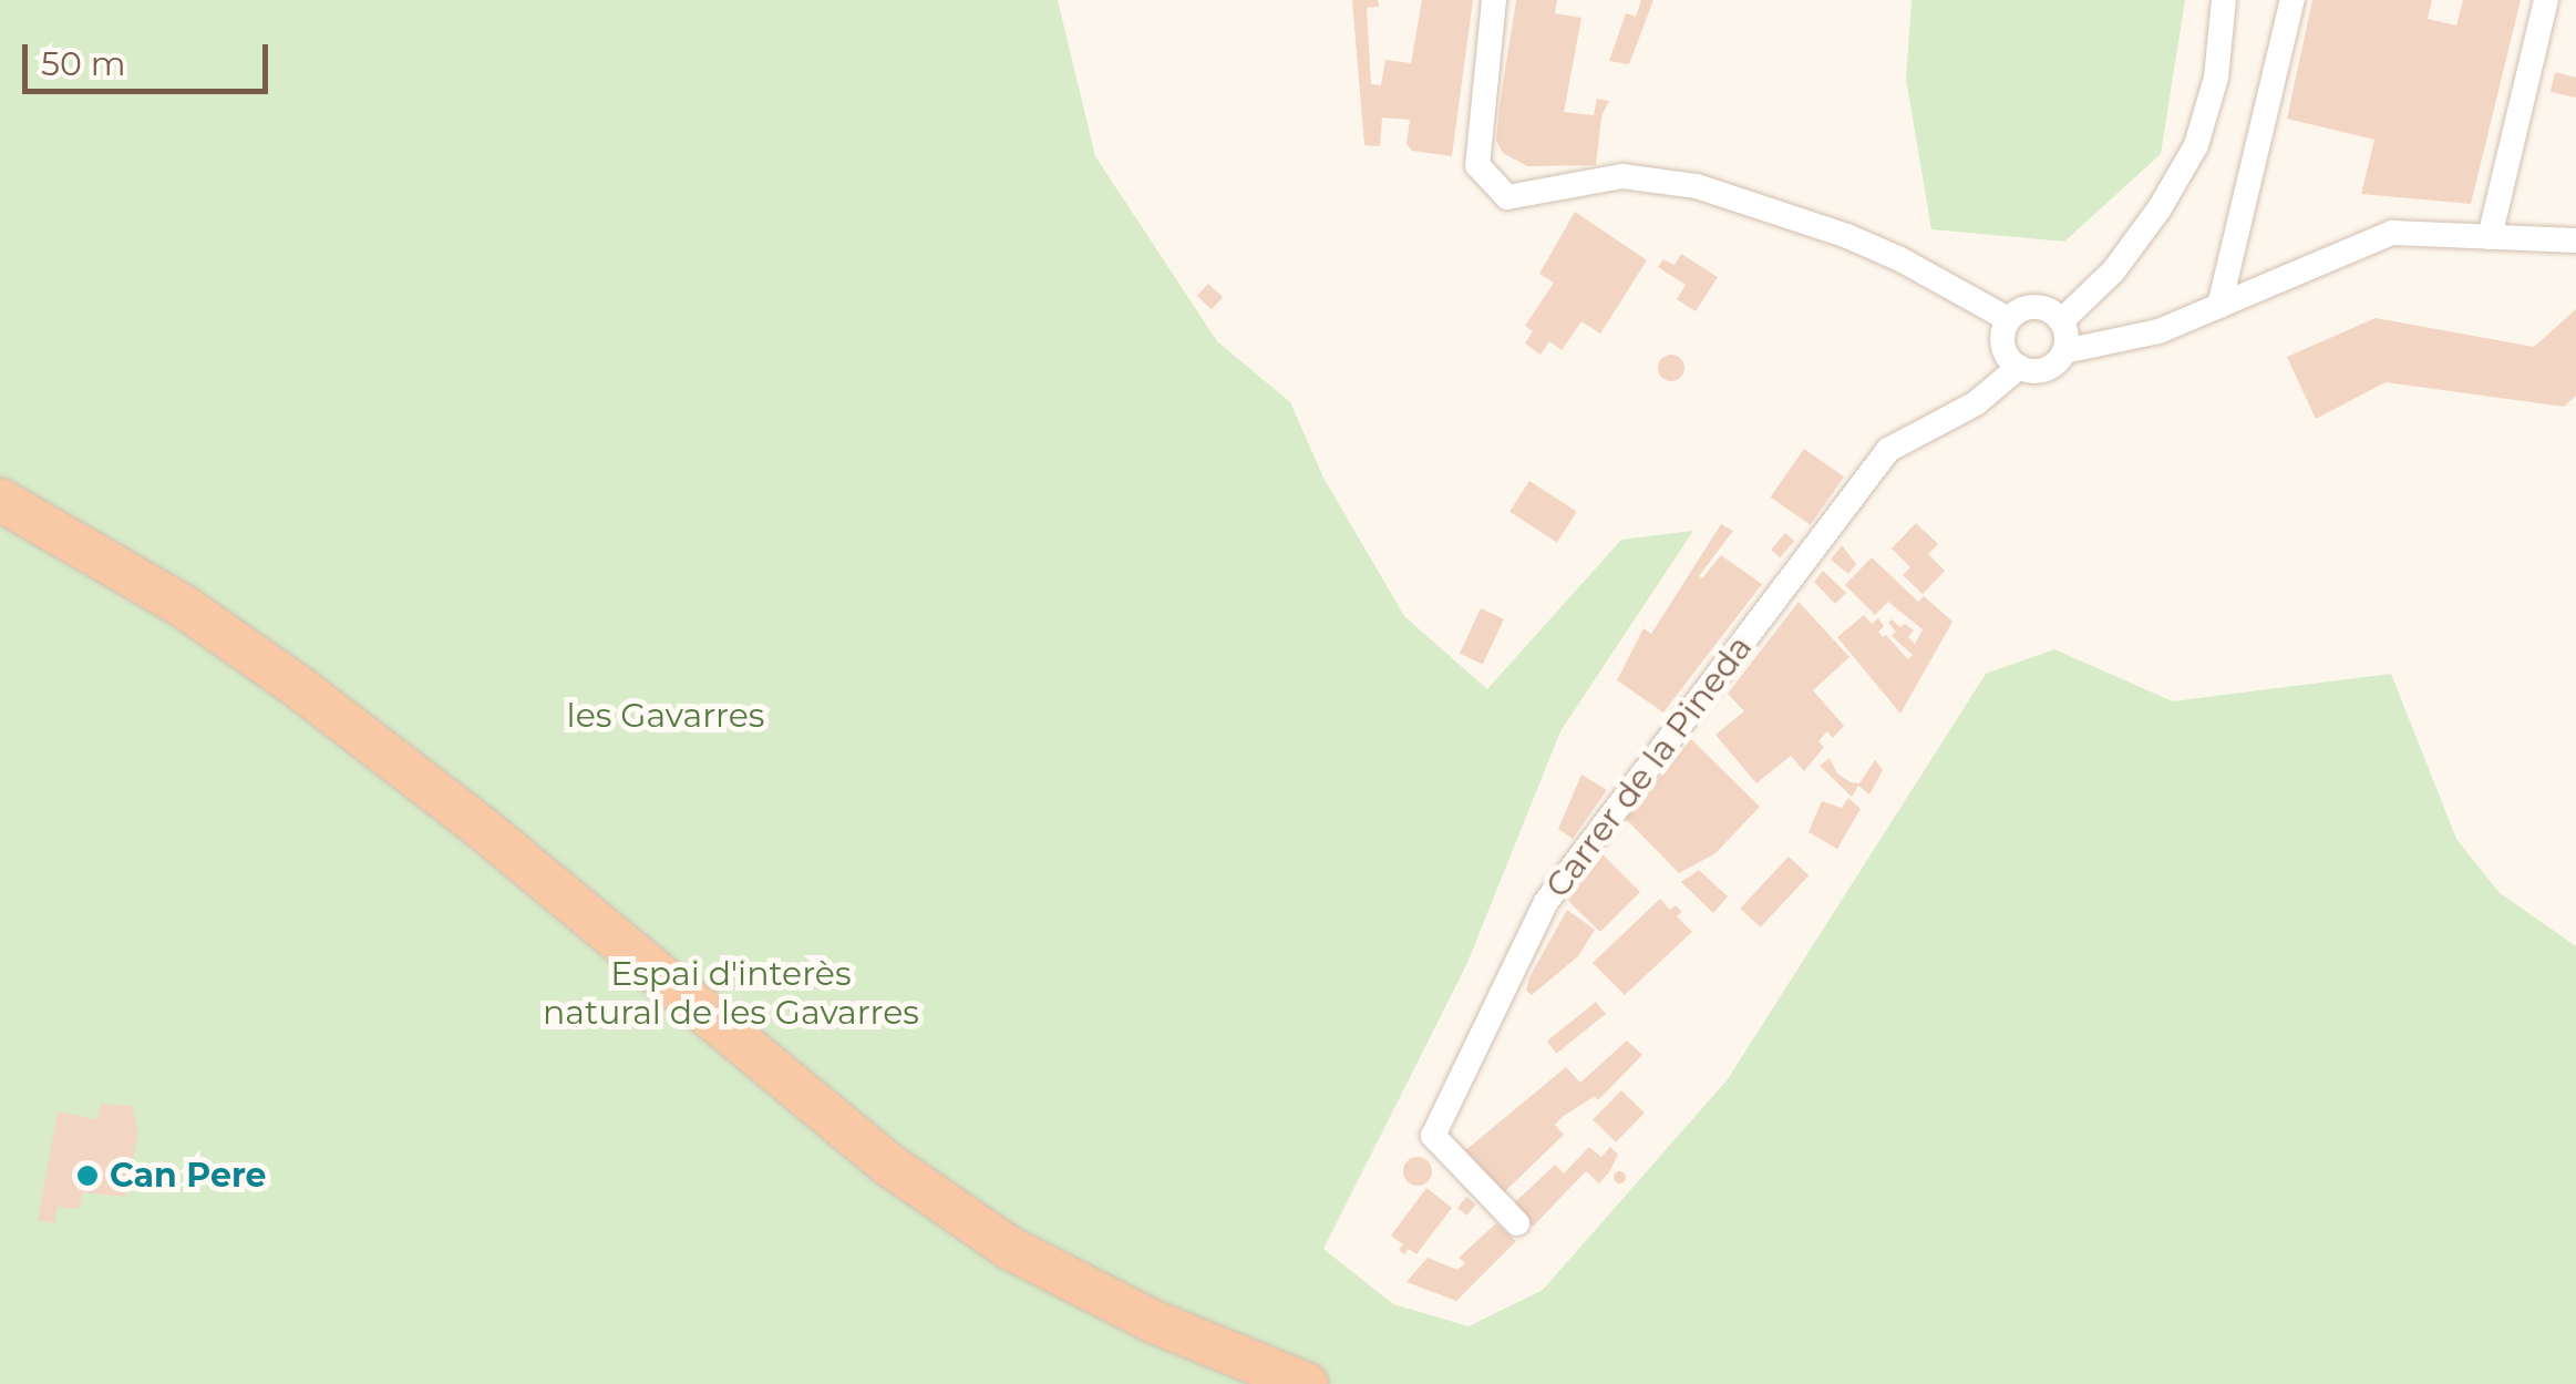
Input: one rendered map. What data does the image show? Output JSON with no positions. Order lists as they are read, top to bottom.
{
  "streets": {
    "street": ["Carrer de la Pineda"]
  },
  "parks": ["les Gavarres", "Espai d'interès natural de les Gavarres"],
  "places": ["Can Pere"],
  "scale_bar": "50 m"
}
